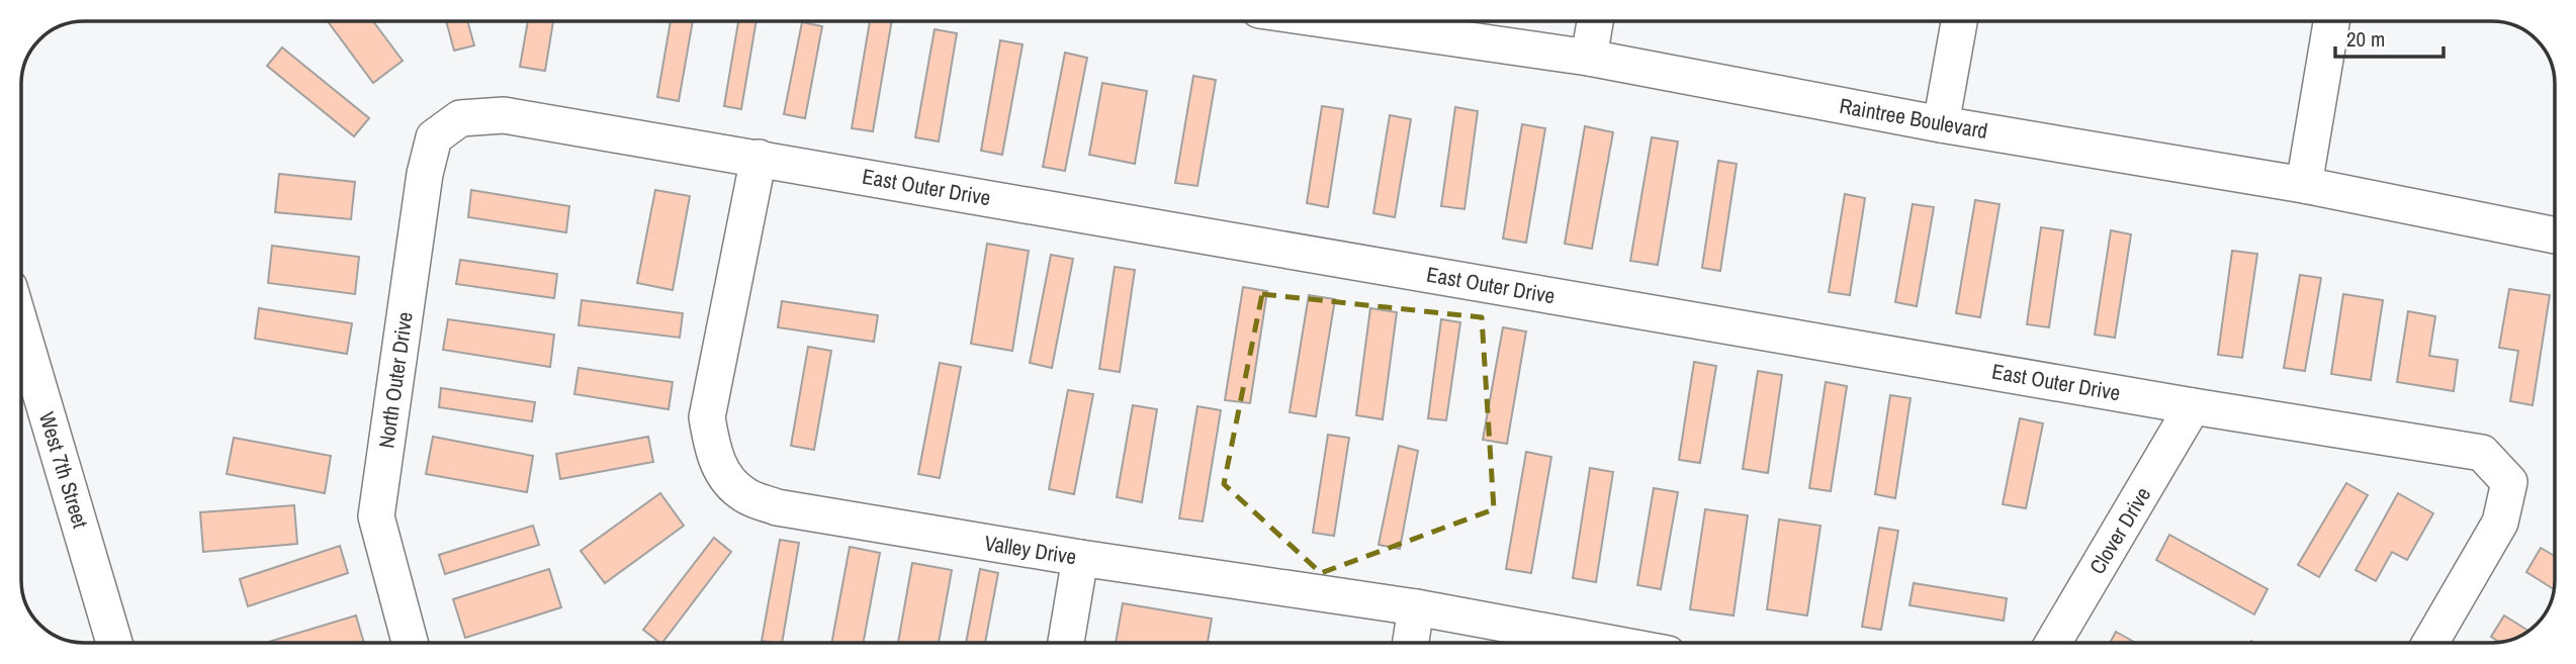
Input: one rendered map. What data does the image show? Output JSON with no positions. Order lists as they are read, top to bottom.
{
  "streets": {
    "street": [
      "Raintree Boulevard",
      "East Outer Drive",
      "North Outer Drive",
      "West 7th Street",
      "Clover Drive",
      "Valley Drive"
    ]
  },
  "crossings": [
    ["East Outer Drive", "North Outer Drive"],
    ["East Outer Drive", "Clover Drive"],
    ["East Outer Drive", "Valley Drive"]
  ],
  "scale_bar": "20 m"
}
